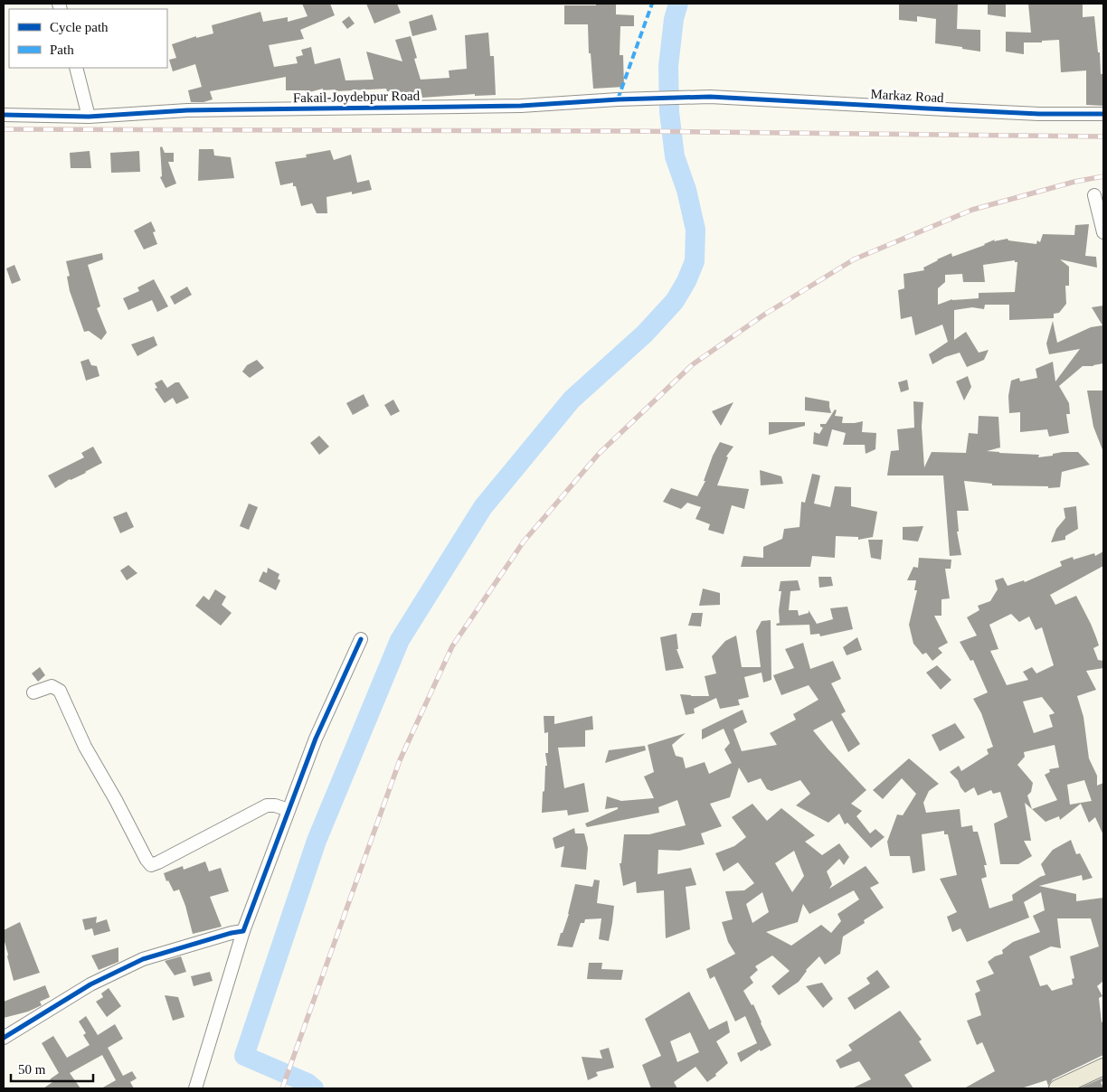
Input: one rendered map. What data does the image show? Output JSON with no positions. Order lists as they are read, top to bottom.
{
  "streets": {
    "street": ["Markaz Road", "Fakail-Joydebpur Road"]
  },
  "crossings": [
    ["Markaz Road", "Fakail-Joydebpur Road"]
  ],
  "legend": ["Cycle path", "Path"],
  "scale_bar": "50 m"
}
